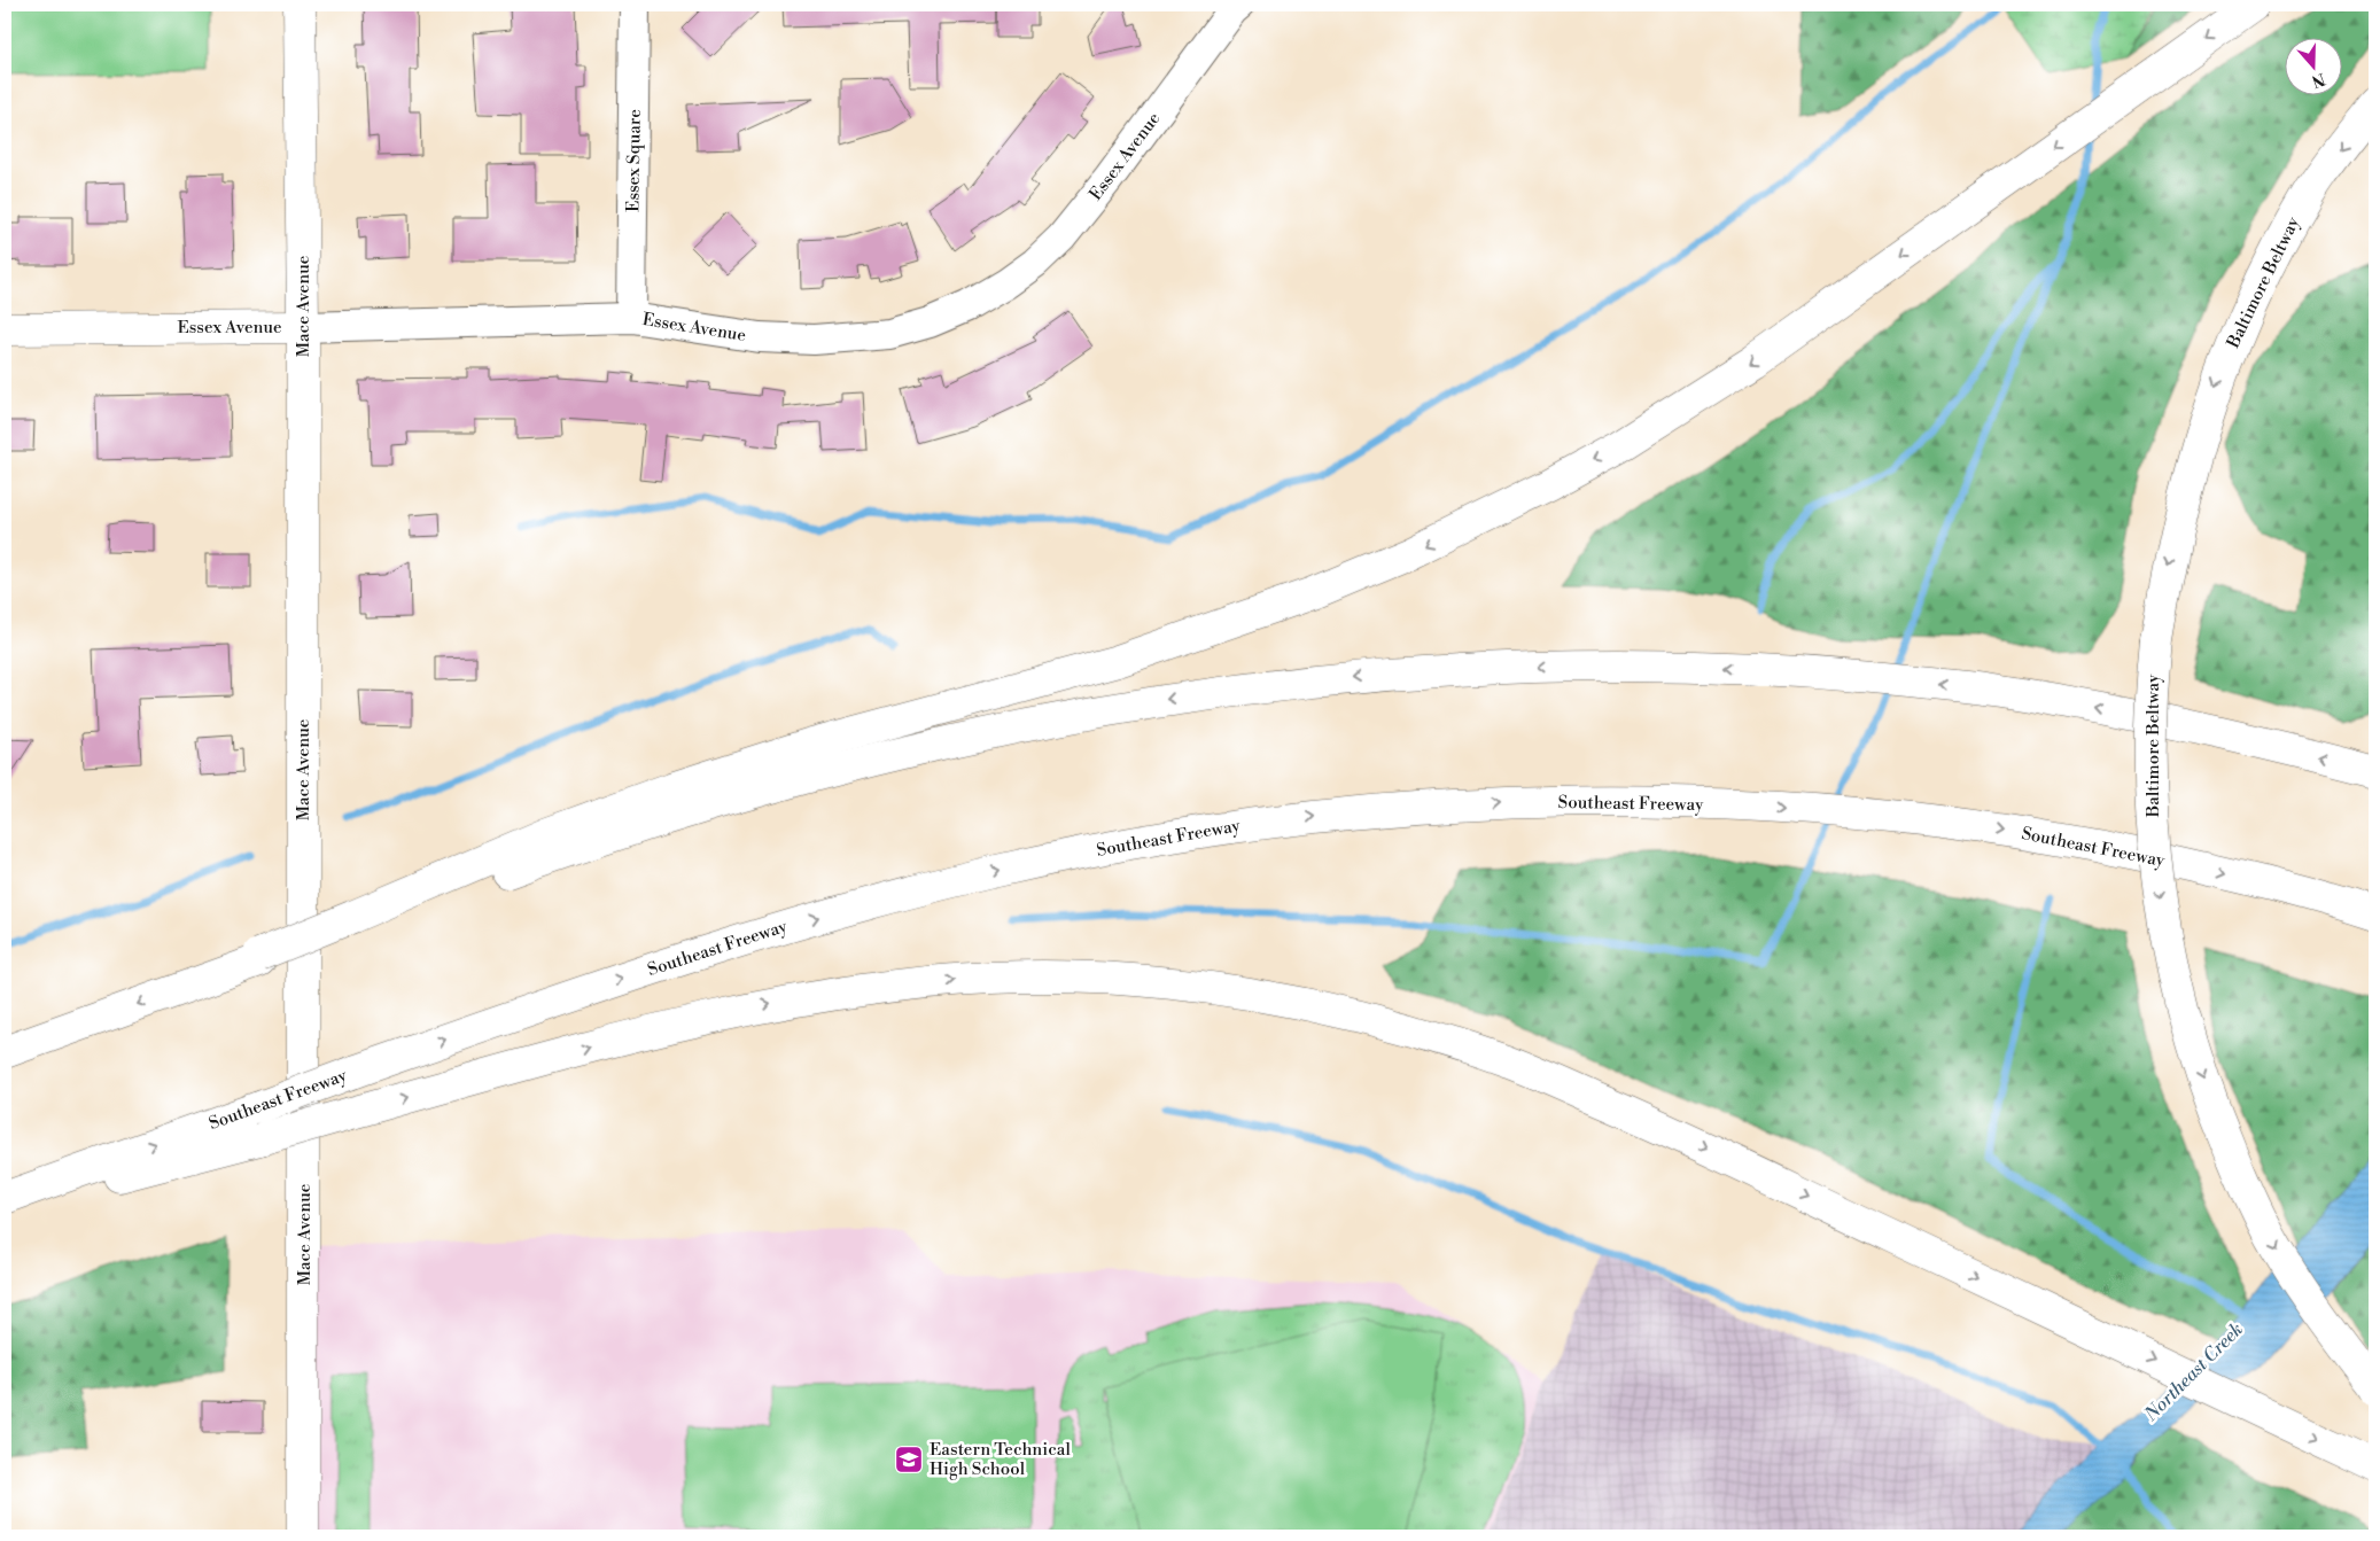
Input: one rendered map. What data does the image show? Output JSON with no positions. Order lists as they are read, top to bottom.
{
  "streets": {
    "main road": [
      "Essex Avenue",
      "Baltimore Beltway",
      "Mace Avenue",
      "Southeast Freeway"
    ],
    "street": ["Essex Square"]
  },
  "crossings": [
    ["Essex Avenue", "Essex Square"],
    ["Essex Avenue", "Mace Avenue"]
  ],
  "one_way": ["Baltimore Beltway"],
  "water": ["Northeast Creek"],
  "places": {
    "school or university": ["Eastern Technical High School"]
  },
  "north": "bottom"
}
